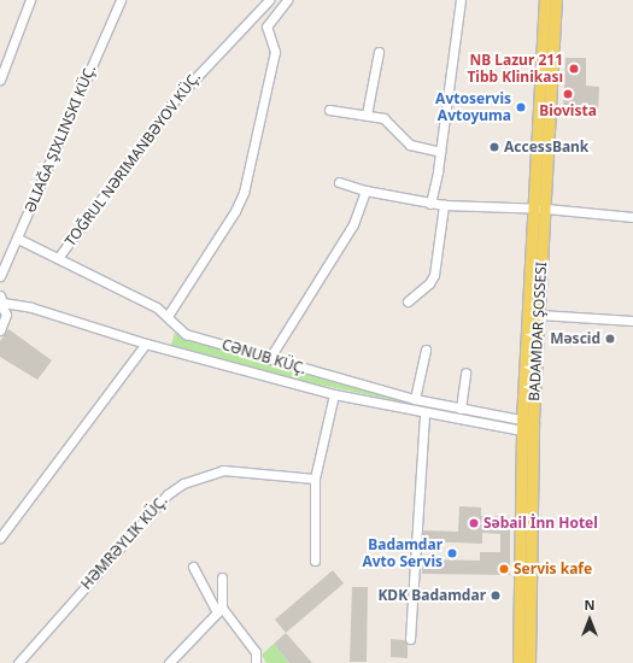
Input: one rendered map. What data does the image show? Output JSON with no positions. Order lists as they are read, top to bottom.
{
  "streets": {
    "main road": ["BADAMDAR ŞOSSESI"],
    "street": ["TOĞRUL NƏRIMANBƏYOV KÜÇ.", "CƏNUB KÜÇ.", "HƏMRƏYLIK KÜÇ."]
  },
  "crossings": [
    ["TOĞRUL NƏRIMANBƏYOV KÜÇ.", "CƏNUB KÜÇ."],
    ["BADAMDAR ŞOSSESI", "CƏNUB KÜÇ."]
  ],
  "places": [
    "NB Lazur 211 Tibb Klinikası",
    "Biovista",
    "Avtoservis Avtoyuma",
    "AccessBank",
    "Məscid",
    "Səbail İnn Hotel",
    "Badamdar Avto Servis",
    "Servis kafe",
    "KDK Badamdar"
  ],
  "north": "top"
}
